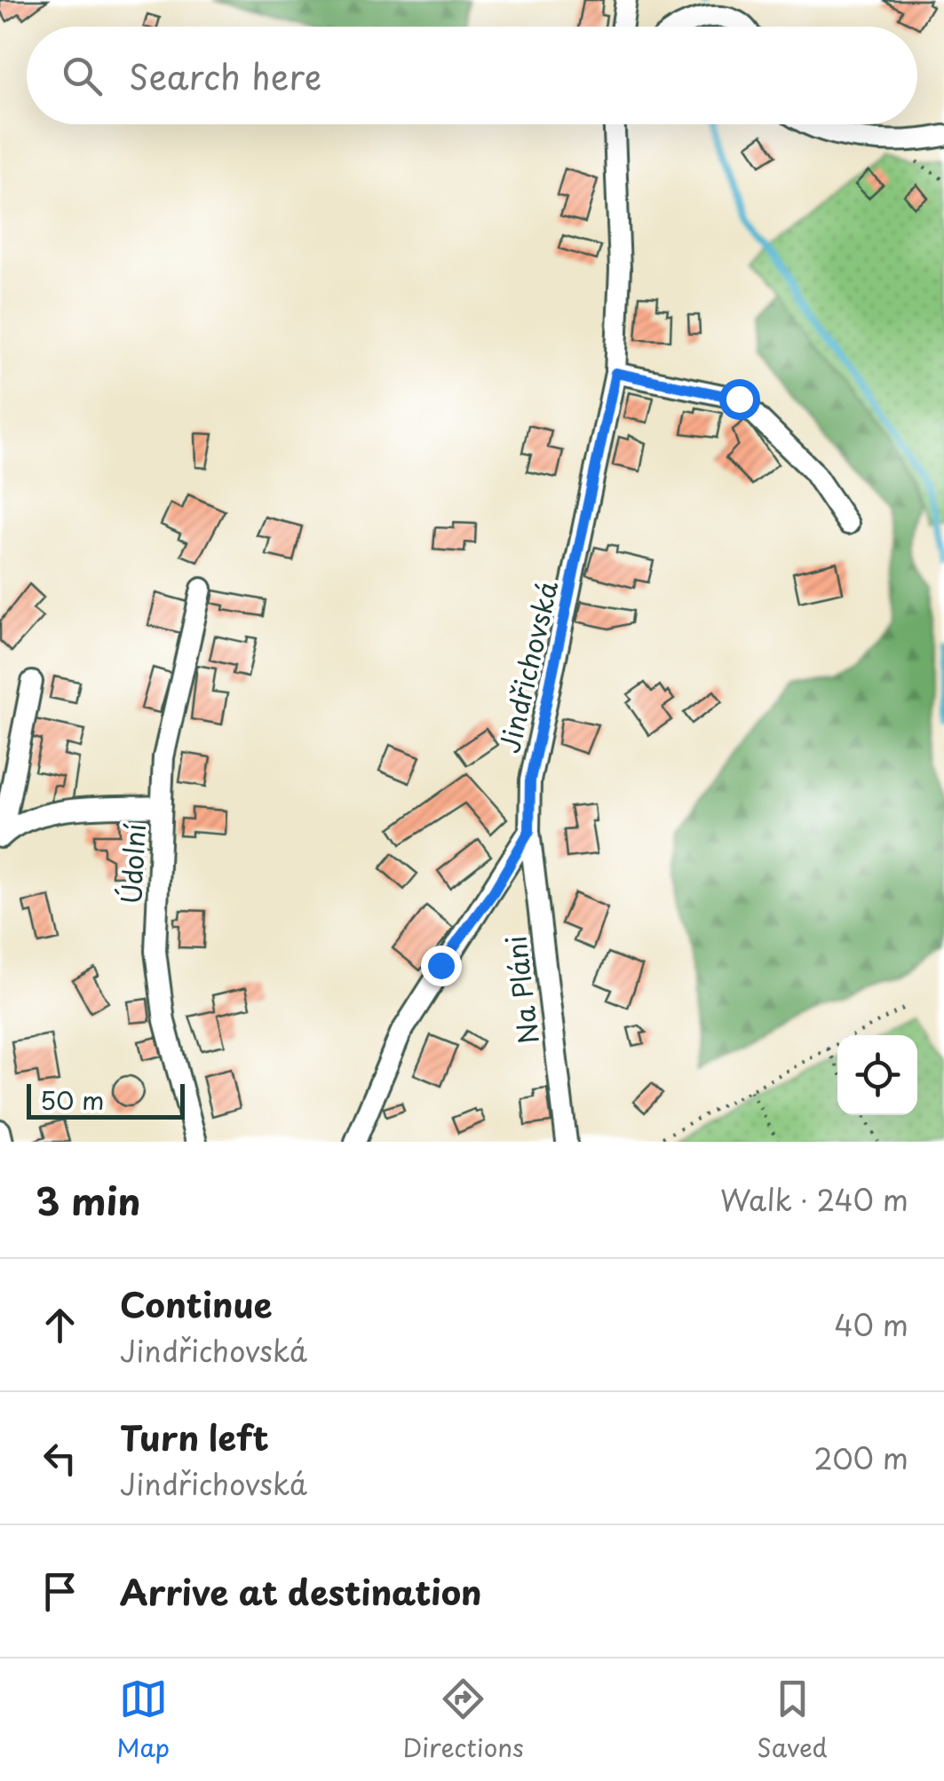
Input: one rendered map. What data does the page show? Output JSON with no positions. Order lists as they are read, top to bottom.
{
  "streets": {
    "street": ["Jindřichovská", "Údolní", "Na Pláni"]
  },
  "crossings": [
    ["Jindřichovská", "Na Pláni"]
  ],
  "scale_bar": "50 m",
  "page": {
    "search": "Search here",
    "scale": "50 m",
    "heading": ["3 min", "Walk · 240 m"],
    "list": [
      ["Continue", "Jindřichovská", "40 m"],
      ["Turn left", "Jindřichovská", "200 m"],
      "Arrive at destination"
    ],
    "nav": ["Map", "Directions", "Saved"]
  }
}
